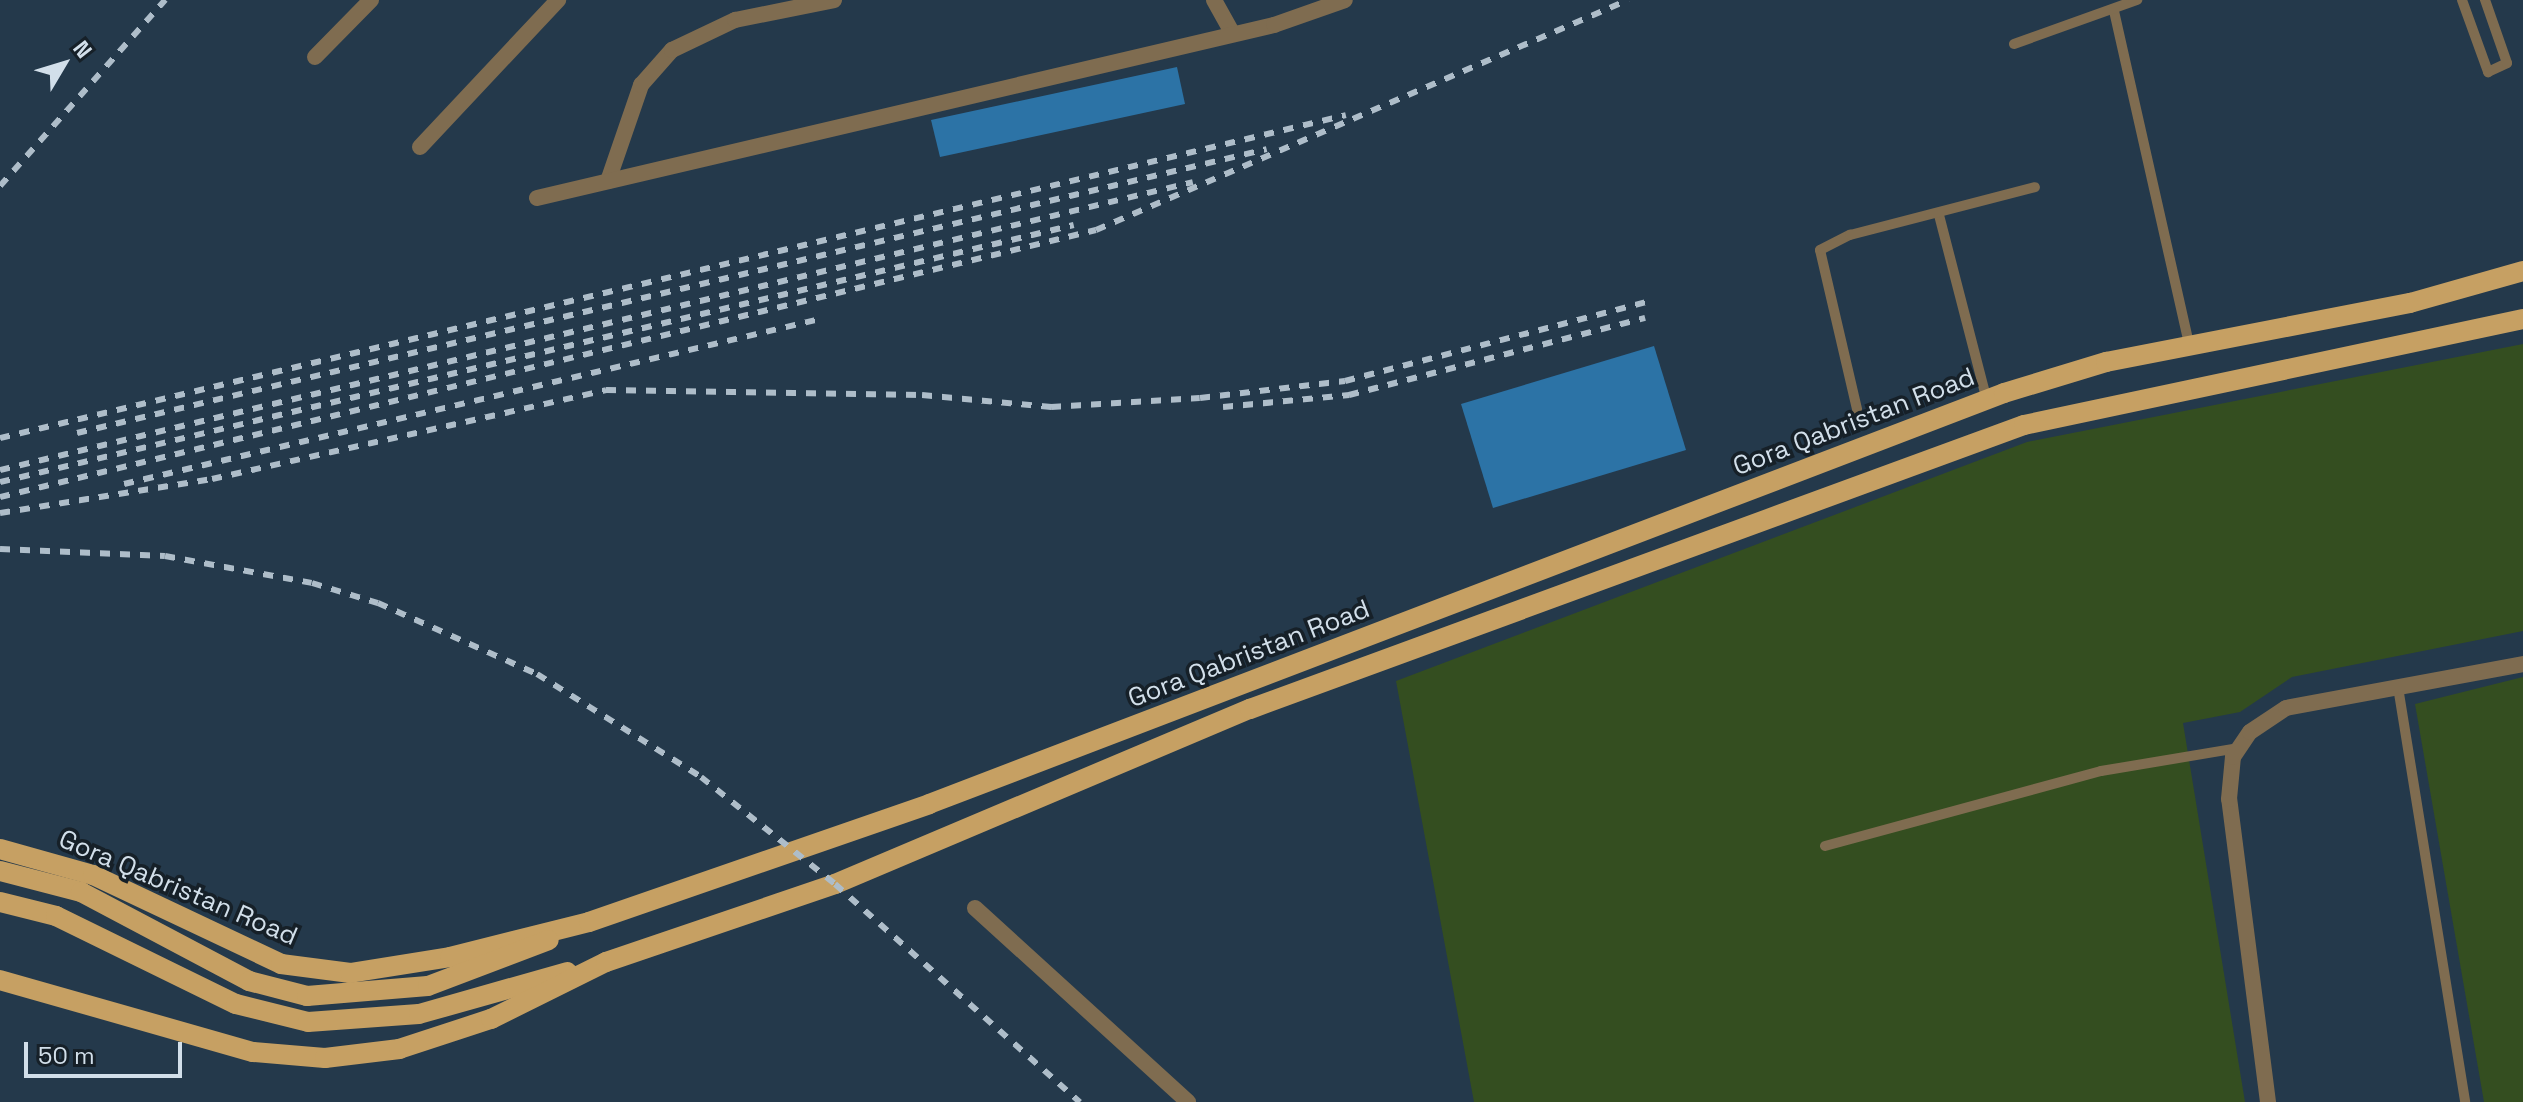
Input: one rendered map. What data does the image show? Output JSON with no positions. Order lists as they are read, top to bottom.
{
  "streets": {
    "main road": ["Gora Qabristan Road"]
  },
  "scale_bar": "50 m",
  "north": "top right"
}
